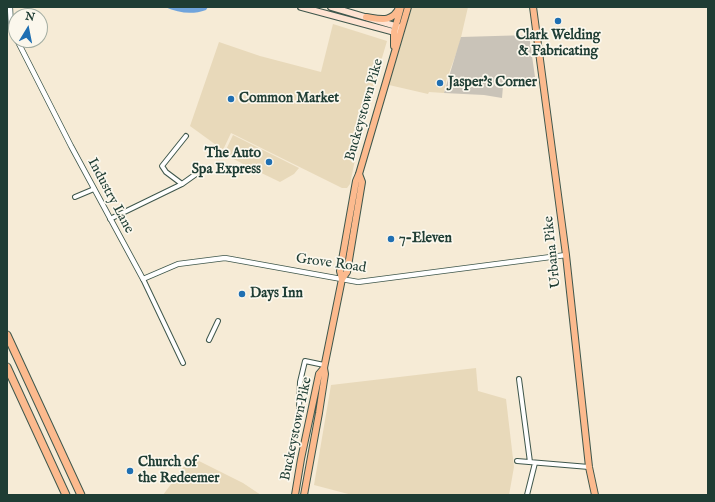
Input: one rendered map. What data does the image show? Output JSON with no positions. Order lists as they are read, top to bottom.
{
  "streets": {
    "main road": ["Buckeystown Pike", "Urbana Pike"],
    "street": ["Industry Lane", "Grove Road"]
  },
  "crossings": [
    ["Buckeystown Pike", "Grove Road"],
    ["Industry Lane", "Grove Road"],
    ["Urbana Pike", "Grove Road"]
  ],
  "places": [
    "Clark Welding & Fabricating",
    "Jasper's Corner",
    "Common Market",
    "The Auto Spa Express",
    "7-Eleven",
    "Days Inn",
    "Church of the Redeemer"
  ],
  "north": "top"
}
